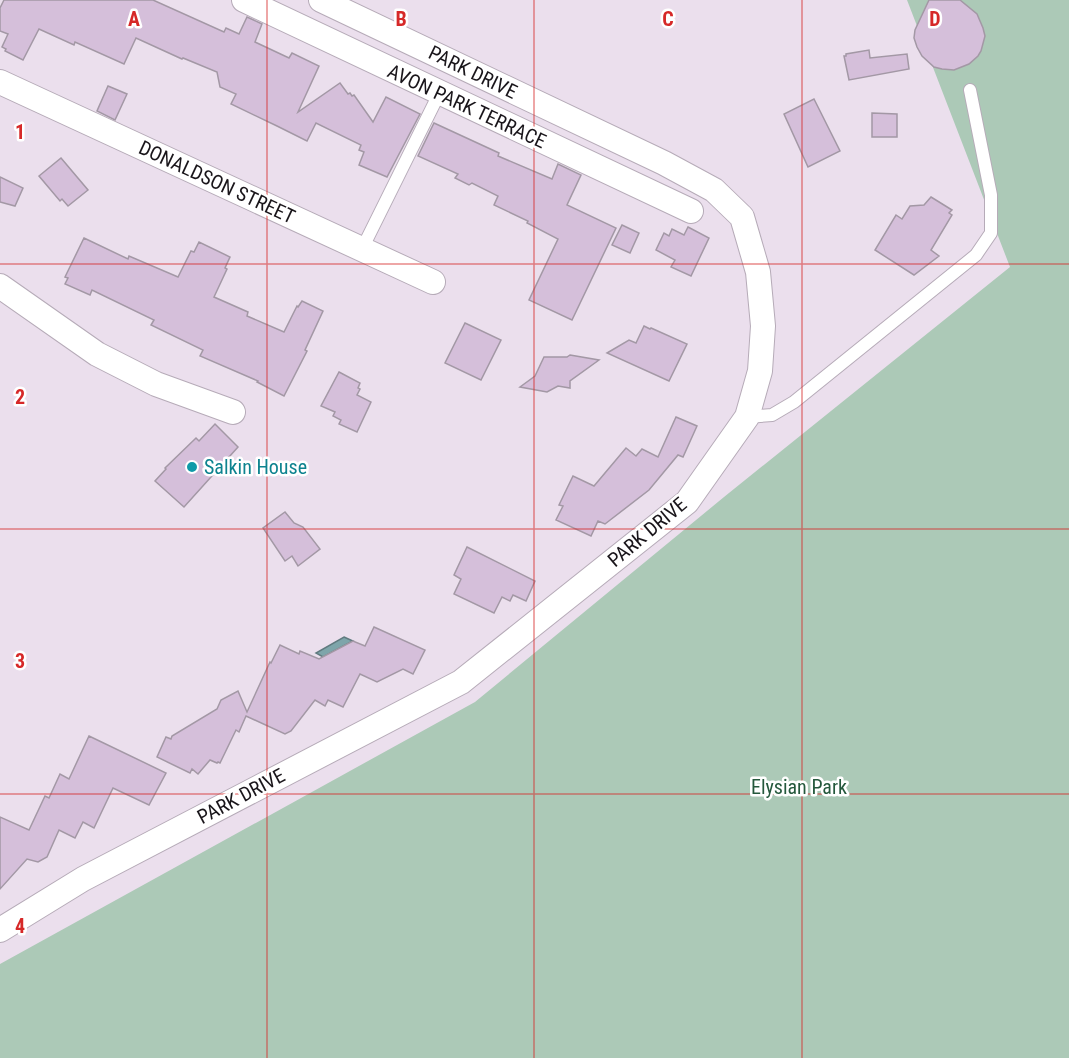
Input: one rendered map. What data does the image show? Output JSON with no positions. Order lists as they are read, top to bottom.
{
  "streets": {
    "street": ["PARK DRIVE", "AVON PARK TERRACE", "DONALDSON STREET"]
  },
  "parks": ["Elysian Park"],
  "places": ["Salkin House"],
  "grid": {
    "columns": [
      "A",
      "B",
      "C",
      "D"
    ],
    "rows": [
      "1",
      "2",
      "3",
      "4"
    ]
  }
}
